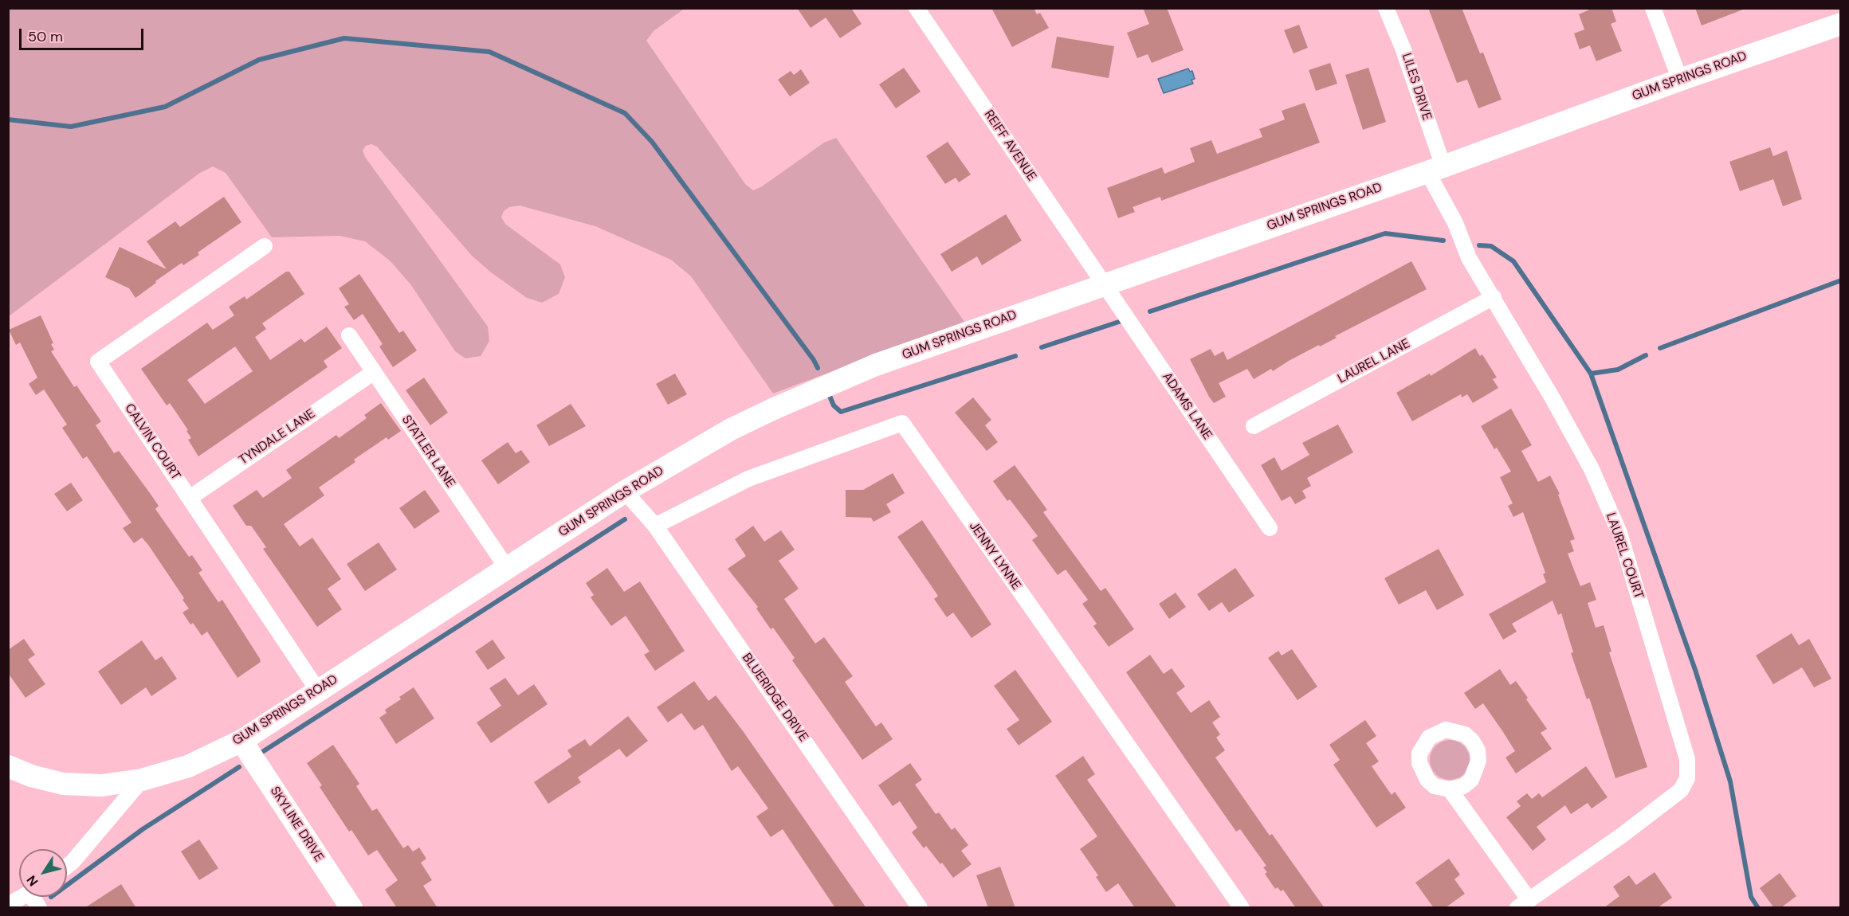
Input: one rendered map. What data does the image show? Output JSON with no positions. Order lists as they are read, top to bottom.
{
  "streets": {
    "main road": ["GUM SPRINGS ROAD", "SKYLINE DRIVE"],
    "street": [
      "LILES DRIVE",
      "REIFF AVENUE",
      "LAUREL LANE",
      "ADAMS LANE",
      "TYNDALE LANE",
      "CALVIN COURT",
      "STATLER LANE",
      "JENNY LYNNE",
      "LAUREL COURT",
      "BLUERIDGE DRIVE"
    ]
  },
  "crossings": [
    ["GUM SPRINGS ROAD", "LILES DRIVE"],
    ["GUM SPRINGS ROAD", "REIFF AVENUE"],
    ["GUM SPRINGS ROAD", "ADAMS LANE"],
    ["GUM SPRINGS ROAD", "CALVIN COURT"],
    ["GUM SPRINGS ROAD", "STATLER LANE"],
    ["GUM SPRINGS ROAD", "LAUREL COURT"],
    ["GUM SPRINGS ROAD", "BLUERIDGE DRIVE"],
    ["GUM SPRINGS ROAD", "SKYLINE DRIVE"],
    ["LILES DRIVE", "LAUREL COURT"],
    ["REIFF AVENUE", "ADAMS LANE"],
    ["LAUREL LANE", "LAUREL COURT"],
    ["TYNDALE LANE", "CALVIN COURT"],
    ["JENNY LYNNE", "BLUERIDGE DRIVE"]
  ],
  "scale_bar": "50 m",
  "north": "bottom left"
}
